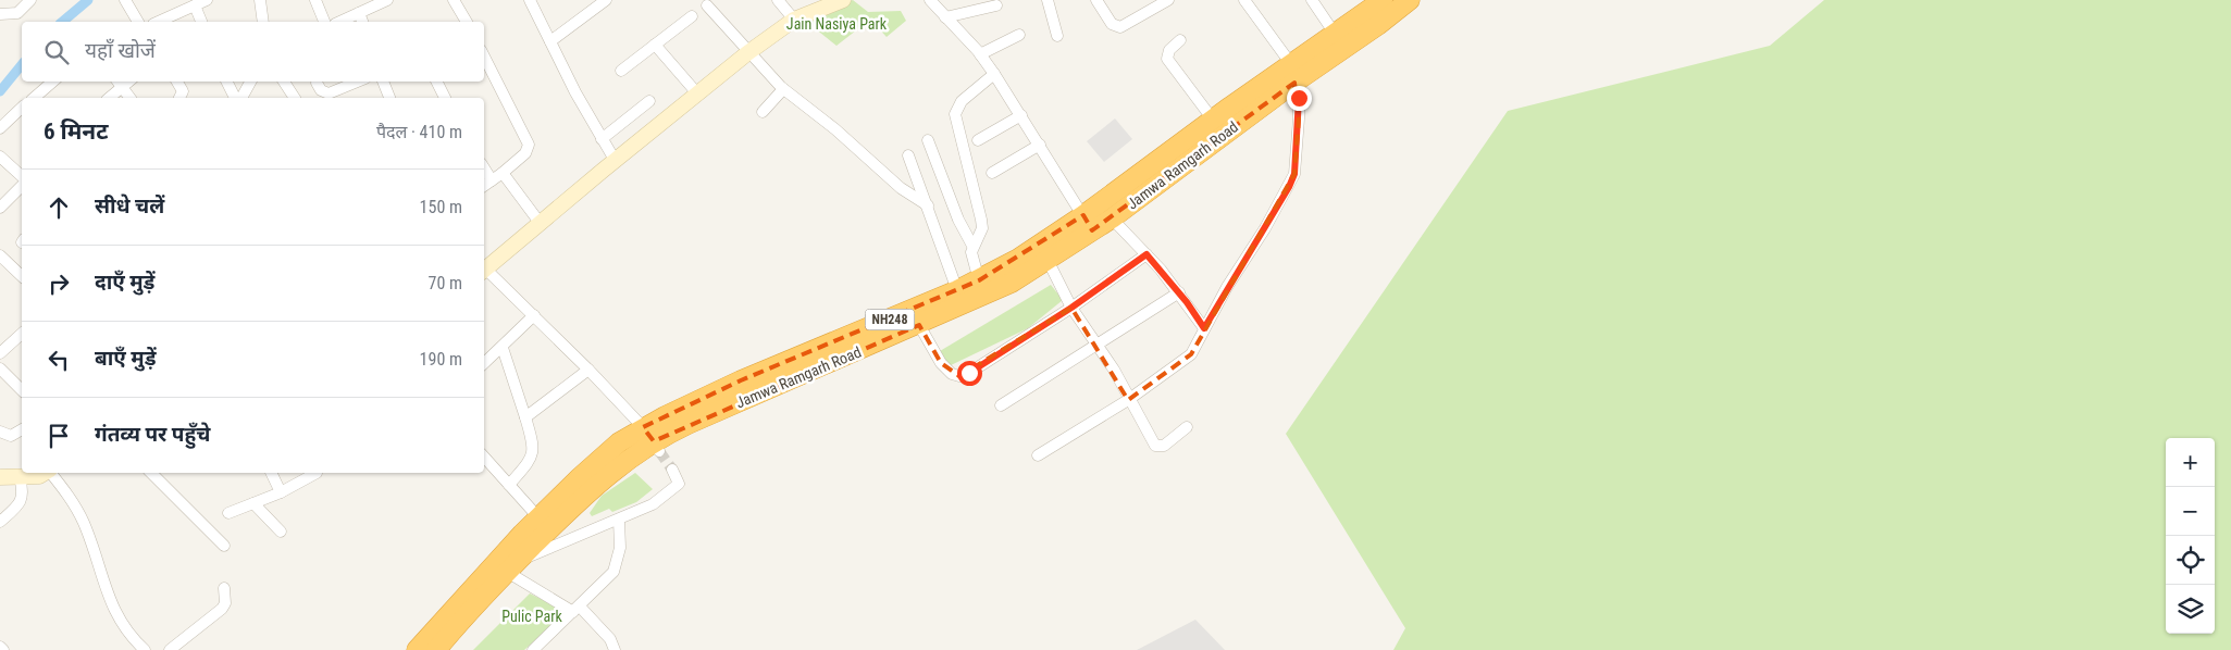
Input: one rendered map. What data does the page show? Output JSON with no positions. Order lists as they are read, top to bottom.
{
  "streets": {
    "highway": ["Jamwa Ramgarh Road", "NH248"]
  },
  "parks": ["Jain Nasiya Park", "Pulic Park"],
  "page": {
    "search": "यहाँ खोजें",
    "heading": ["6 मिनट", "पैदल · 410 m"],
    "list": [
      ["सीधे चलें", "150 m"],
      ["दाएँ मुड़ें", "70 m"],
      ["बाएँ मुड़ें", "190 m"],
      "गंतव्य पर पहुँचे"
    ],
    "map_buttons": ["+", "−"]
  }
}
